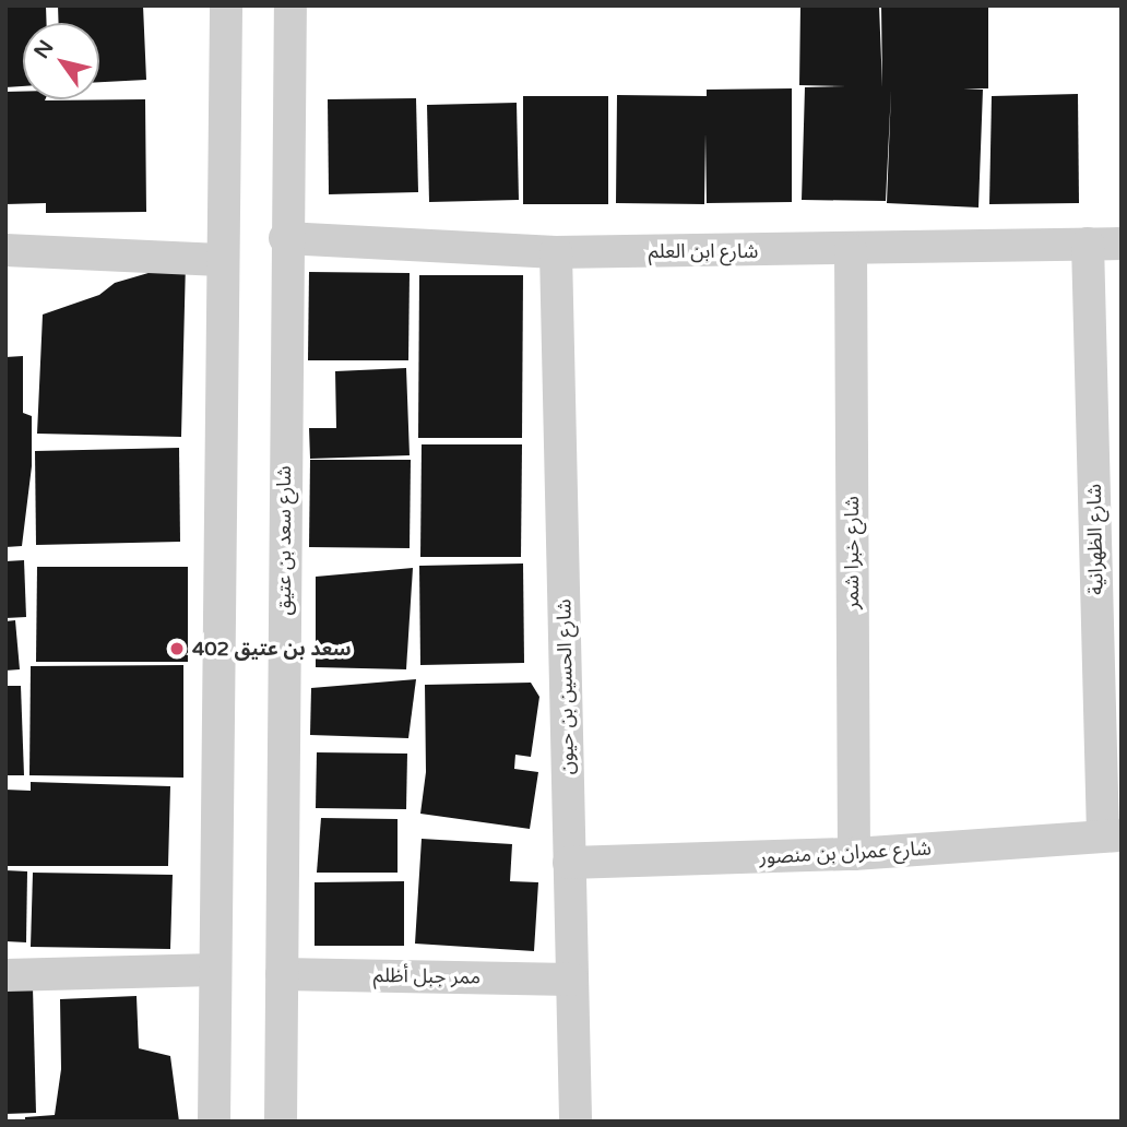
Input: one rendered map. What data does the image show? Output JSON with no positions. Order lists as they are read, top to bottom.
{
  "streets": {
    "street": [
      "شارع ابن العلم",
      "شارع الظهرانية",
      "شارع سعد بن عتيق",
      "شارع خبرا شمر",
      "شارع الحسين بن حيون",
      "شارع عمران بن منصور",
      "ممر جبل أظلم"
    ]
  },
  "crossings": [
    ["شارع ابن العلم", "شارع الظهرانية"],
    ["شارع ابن العلم", "شارع سعد بن عتيق"],
    ["شارع ابن العلم", "شارع خبرا شمر"],
    ["شارع ابن العلم", "شارع الحسين بن حيون"],
    ["شارع الظهرانية", "شارع عمران بن منصور"],
    ["شارع سعد بن عتيق", "ممر جبل أظلم"],
    ["شارع خبرا شمر", "شارع عمران بن منصور"],
    ["شارع الحسين بن حيون", "شارع عمران بن منصور"],
    ["شارع الحسين بن حيون", "ممر جبل أظلم"]
  ],
  "places": ["سعد بن عتيق 402"],
  "north": "top left"
}
